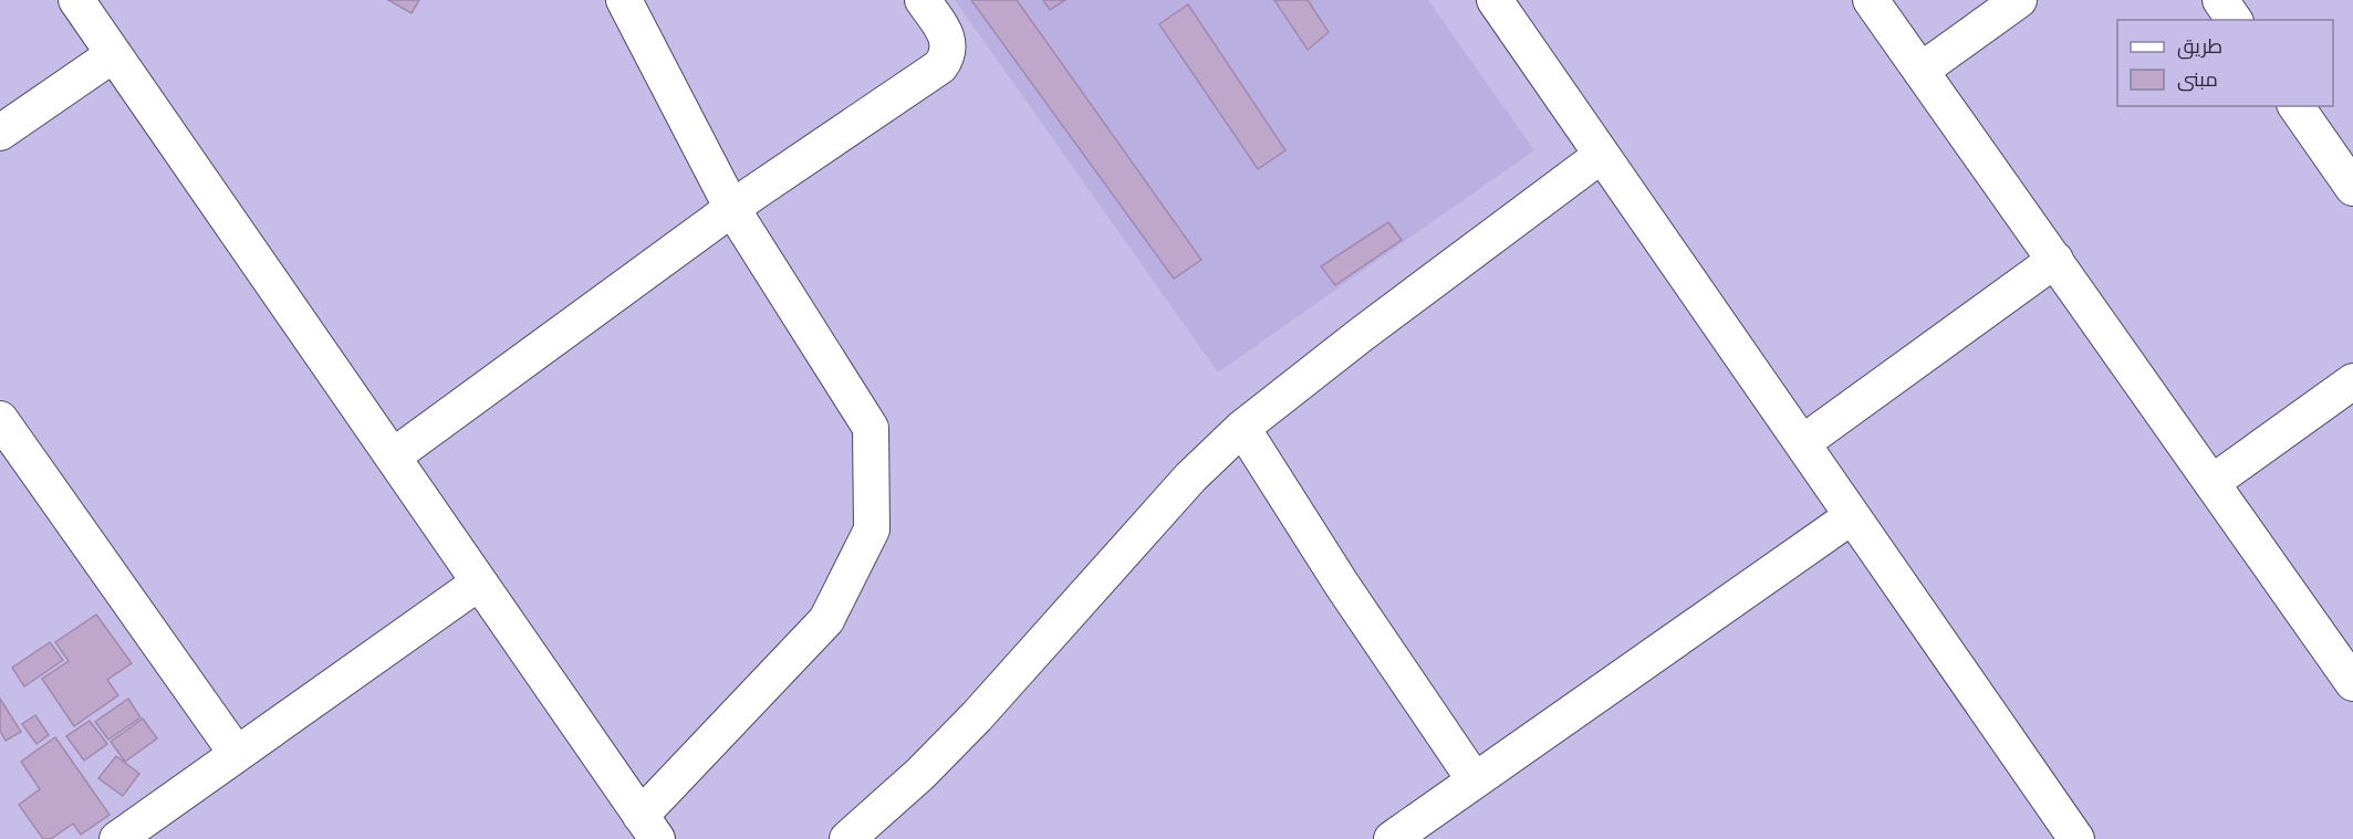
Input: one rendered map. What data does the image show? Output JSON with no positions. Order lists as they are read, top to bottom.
{
  "legend": ["طريق", "مبنى"]
}
